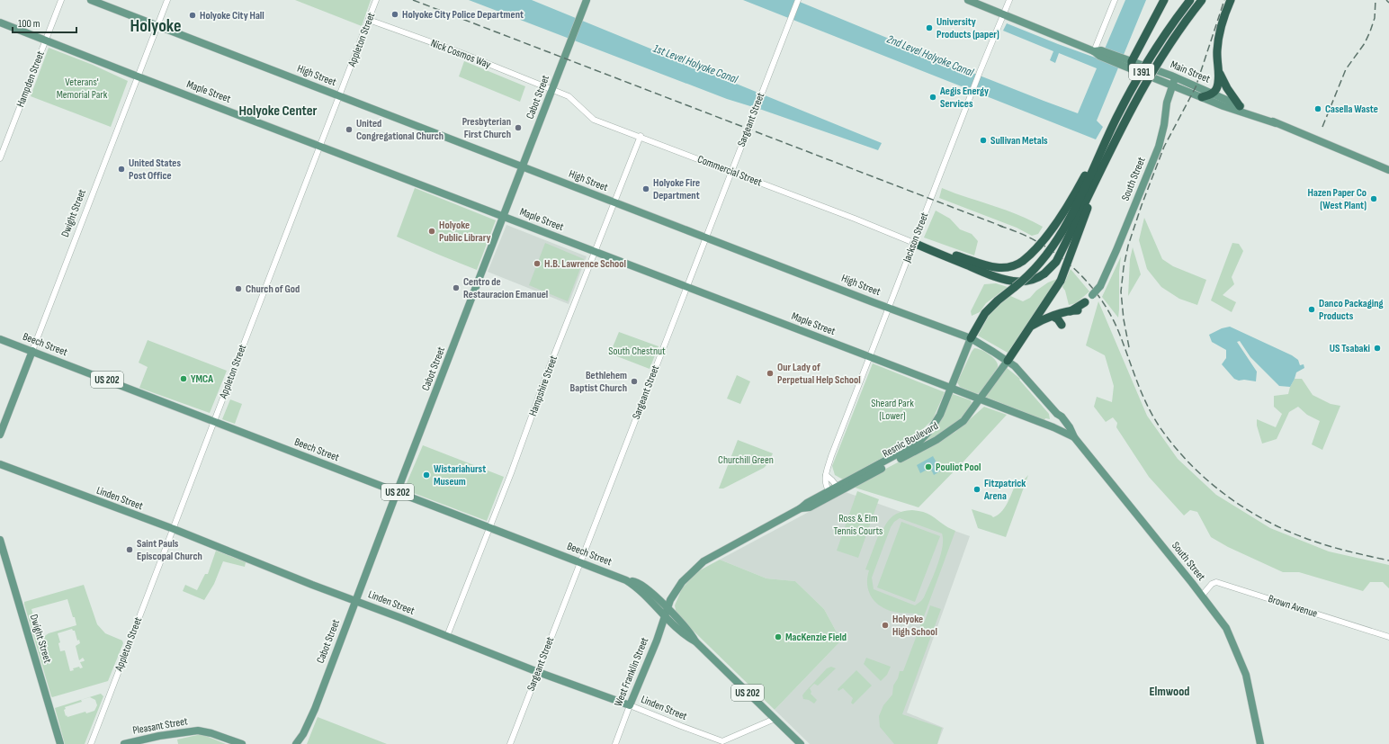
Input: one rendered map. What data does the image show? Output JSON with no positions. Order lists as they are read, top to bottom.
{
  "streets": {
    "highway": ["I 391"],
    "main road": [
      "Main Street",
      "High Street",
      "Maple Street",
      "Cabot Street",
      "South Street",
      "Dwight Street",
      "Beech Street",
      "US 202",
      "Resnic Boulevard",
      "Linden Street",
      "West Franklin Street",
      "Pleasant Street"
    ],
    "street": [
      "Appleton Street",
      "Nick Cosmos Way",
      "Hampden Street",
      "Sargeant Street",
      "Commercial Street",
      "Jackson Street",
      "Hampshire Street",
      "Brown Avenue"
    ]
  },
  "crossings": [
    ["Appleton Street", "Nick Cosmos Way"],
    ["Appleton Street", "High Street"],
    ["Appleton Street", "Maple Street"],
    ["Appleton Street", "Beech Street"],
    ["Appleton Street", "Linden Street"],
    ["Nick Cosmos Way", "Cabot Street"],
    ["Nick Cosmos Way", "Commercial Street"],
    ["Main Street", "South Street"],
    ["Main Street", "Jackson Street"],
    ["High Street", "Cabot Street"],
    ["High Street", "Sargeant Street"],
    ["High Street", "South Street"],
    ["High Street", "Dwight Street"],
    ["High Street", "Jackson Street"],
    ["High Street", "Hampshire Street"],
    ["High Street", "Resnic Boulevard"],
    ["Hampden Street", "Maple Street"],
    ["Maple Street", "Cabot Street"],
    ["Maple Street", "Sargeant Street"],
    ["Maple Street", "South Street"],
    ["Maple Street", "Dwight Street"],
    ["Maple Street", "Jackson Street"],
    ["Maple Street", "Hampshire Street"],
    ["Maple Street", "Resnic Boulevard"],
    ["Cabot Street", "Commercial Street"],
    ["Cabot Street", "Beech Street"],
    ["Cabot Street", "Linden Street"],
    ["Sargeant Street", "Commercial Street"],
    ["Sargeant Street", "Beech Street"],
    ["Sargeant Street", "Linden Street"],
    ["Commercial Street", "Jackson Street"],
    ["Commercial Street", "Hampshire Street"],
    ["South Street", "Brown Avenue"],
    ["Dwight Street", "Beech Street"],
    ["Jackson Street", "Resnic Boulevard"],
    ["Beech Street", "Hampshire Street"],
    ["Beech Street", "Resnic Boulevard"],
    ["Beech Street", "Linden Street"],
    ["Beech Street", "West Franklin Street"],
    ["Hampshire Street", "Linden Street"],
    ["Resnic Boulevard", "West Franklin Street"],
    ["Linden Street", "West Franklin Street"]
  ],
  "districts": ["Holyoke", "Holyoke Center", "Elmwood"],
  "water": ["2nd Level Holyoke Canal", "1st Level Holyoke Canal"],
  "parks": [
    "Veterans' Memorial Park",
    "South Chestnut",
    "Sheard Park (Lower)",
    "Churchill Green",
    "Ross & Elm Tennis Courts"
  ],
  "places": [
    "Holyoke City Police Department",
    "Holyoke City Hall",
    "University Products (paper)",
    "Aegis Energy Services",
    "Casella Waste",
    "Presbyterian First Church",
    "United Congregational Church",
    "Sullivan Metals",
    "United States Post Office",
    "Holyoke Fire Department",
    "Hazen Paper Co (West Plant)",
    "Holyoke Public Library",
    "H.B. Lawrence School",
    "Centro de Restauracion Emanuel",
    "Church of God",
    "Danco Packaging Products",
    "US Tsabaki",
    "Our Lady of Perpetual Help School",
    "YMCA",
    "Bethlehem Baptist Church",
    "Pouliot Pool",
    "Wistariahurst Museum",
    "Fitzpatrick Arena",
    "Saint Pauls Episcopal Church",
    "Holyoke High School",
    "MacKenzie Field"
  ],
  "scale_bar": "100 m"
}
